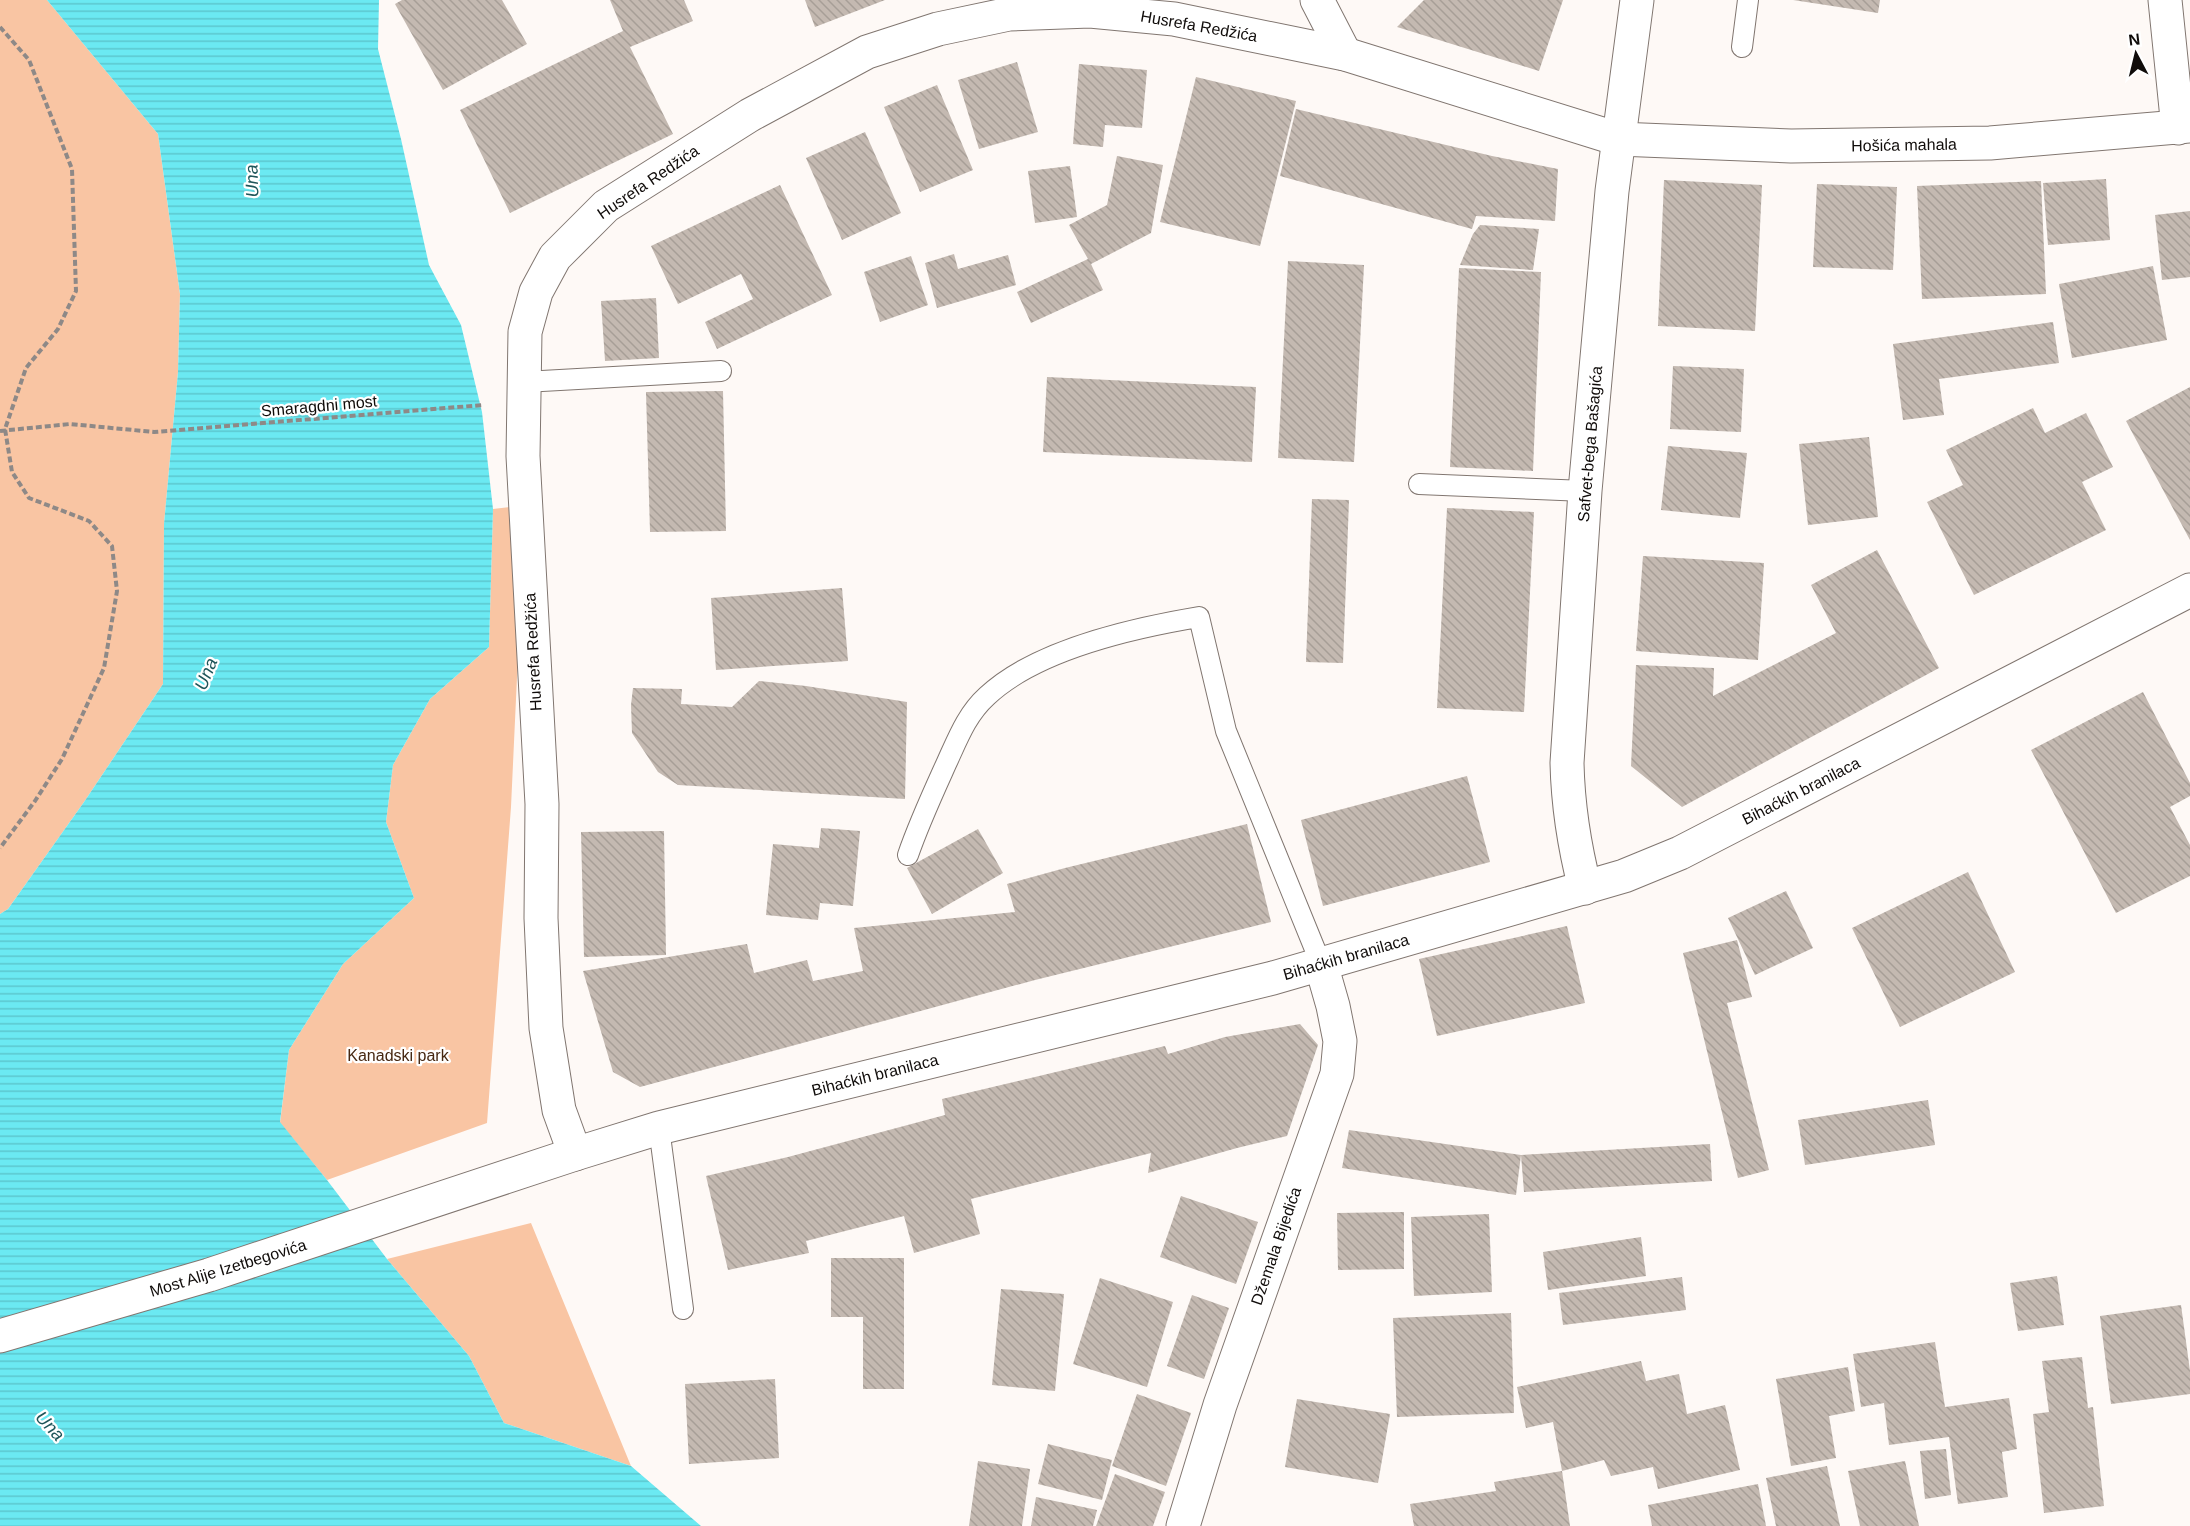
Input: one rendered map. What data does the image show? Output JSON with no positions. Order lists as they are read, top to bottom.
{
  "streets": {
    "street": [
      "Husrefa Redžića",
      "Hošića mahala",
      "Safvet-bega Bašagića",
      "Bihaćkih branilaca",
      "Džemala Bijedića",
      "Most Alije Izetbegovića"
    ],
    "path": ["Smaragdni most"]
  },
  "crossings": [
    ["Husrefa Redžića", "Hošića mahala"],
    ["Husrefa Redžića", "Safvet-bega Bašagića"],
    ["Husrefa Redžića", "Bihaćkih branilaca"],
    ["Hošića mahala", "Safvet-bega Bašagića"],
    ["Safvet-bega Bašagića", "Bihaćkih branilaca"],
    ["Bihaćkih branilaca", "Džemala Bijedića"],
    ["Bihaćkih branilaca", "Most Alije Izetbegovića"]
  ],
  "water": ["Una"],
  "parks": ["Kanadski park"],
  "north": "top"
}
